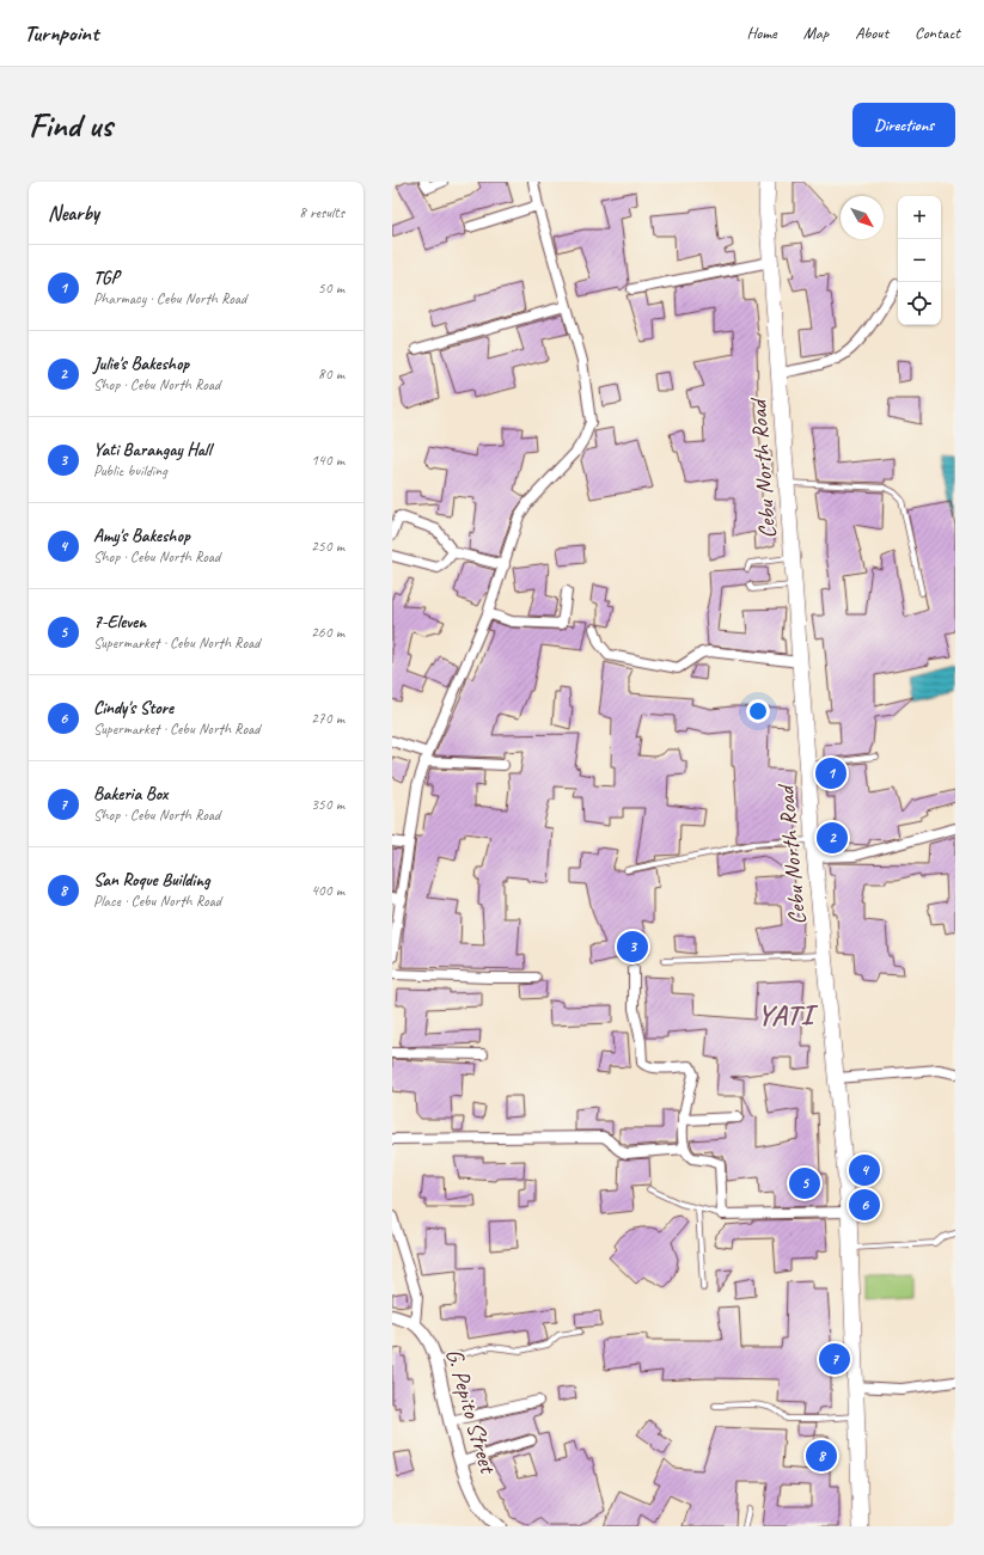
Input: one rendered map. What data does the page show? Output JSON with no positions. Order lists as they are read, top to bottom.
{
  "streets": {
    "main road": ["Cebu North Road"],
    "street": ["G. Pepito Street"]
  },
  "districts": ["YATI"],
  "north": "bottom right",
  "page": {
    "header": "Turnpoint",
    "nav": [
      "Home",
      "Map",
      "About",
      "Contact"
    ],
    "buttons": "Directions",
    "title": "Find us",
    "heading": ["Nearby", "8 results"],
    "map_buttons": ["+", "−"],
    "list": [
      {
        "mark": "1",
        "name": "TGP",
        "note": "Pharmacy · Cebu North Road",
        "value": "50 m"
      },
      {
        "mark": "2",
        "name": "Julie's Bakeshop",
        "note": "Shop · Cebu North Road",
        "value": "80 m"
      },
      {
        "mark": "3",
        "name": "Yati Barangay Hall",
        "note": "Public building",
        "value": "140 m"
      },
      {
        "mark": "4",
        "name": "Amy's Bakeshop",
        "note": "Shop · Cebu North Road",
        "value": "250 m"
      },
      {
        "mark": "5",
        "name": "7-Eleven",
        "note": "Supermarket · Cebu North Road",
        "value": "260 m"
      },
      {
        "mark": "6",
        "name": "Cindy's Store",
        "note": "Supermarket · Cebu North Road",
        "value": "270 m"
      },
      {
        "mark": "7",
        "name": "Bakeria Box",
        "note": "Shop · Cebu North Road",
        "value": "350 m"
      },
      {
        "mark": "8",
        "name": "San Roque Building",
        "note": "Place · Cebu North Road",
        "value": "400 m"
      }
    ],
    "pins": [
      "1",
      "2",
      "3",
      "4",
      "5",
      "6",
      "7",
      "8"
    ]
  }
}
